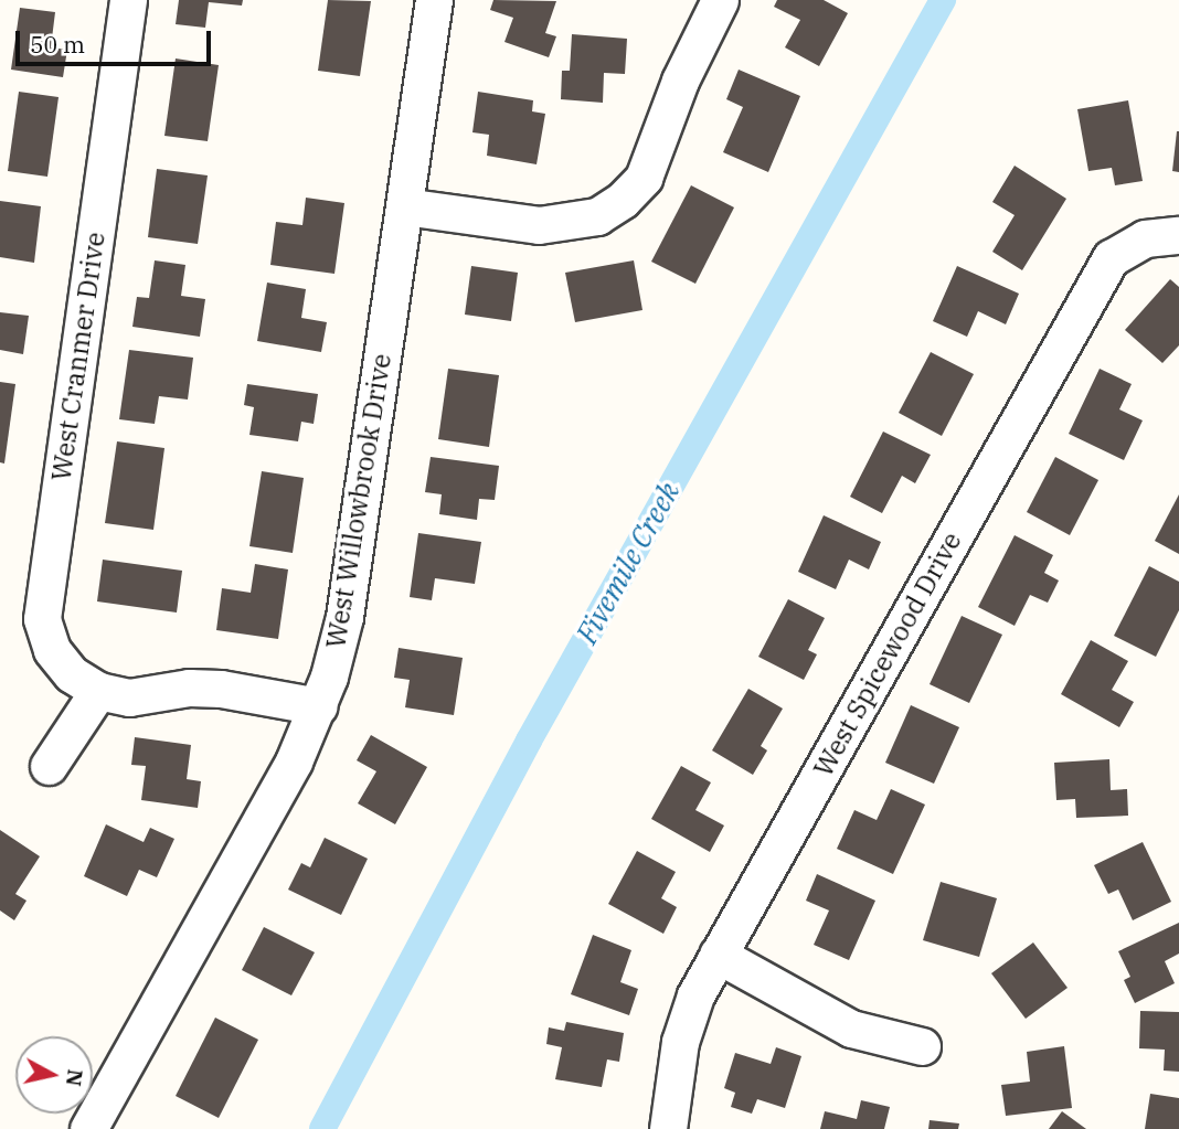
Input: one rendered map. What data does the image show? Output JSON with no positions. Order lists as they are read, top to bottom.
{
  "streets": {
    "street": ["West Cranmer Drive", "West Willowbrook Drive", "West Spicewood Drive"]
  },
  "crossings": [
    ["West Cranmer Drive", "West Willowbrook Drive"]
  ],
  "water": ["Fivemile Creek"],
  "scale_bar": "50 m",
  "north": "right"
}
